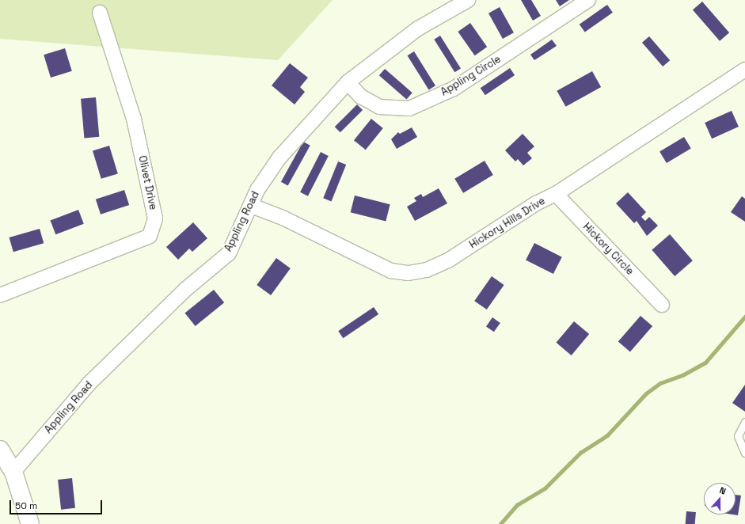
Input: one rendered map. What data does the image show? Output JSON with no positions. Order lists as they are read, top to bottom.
{
  "streets": {
    "street": [
      "Appling Circle",
      "Olivet Drive",
      "Appling Road",
      "Hickory Hills Drive",
      "Hickory Circle"
    ]
  },
  "crossings": [
    ["Appling Circle", "Appling Road"],
    ["Appling Road", "Hickory Hills Drive"],
    ["Hickory Hills Drive", "Hickory Circle"]
  ],
  "scale_bar": "50 m",
  "north": "top"
}
